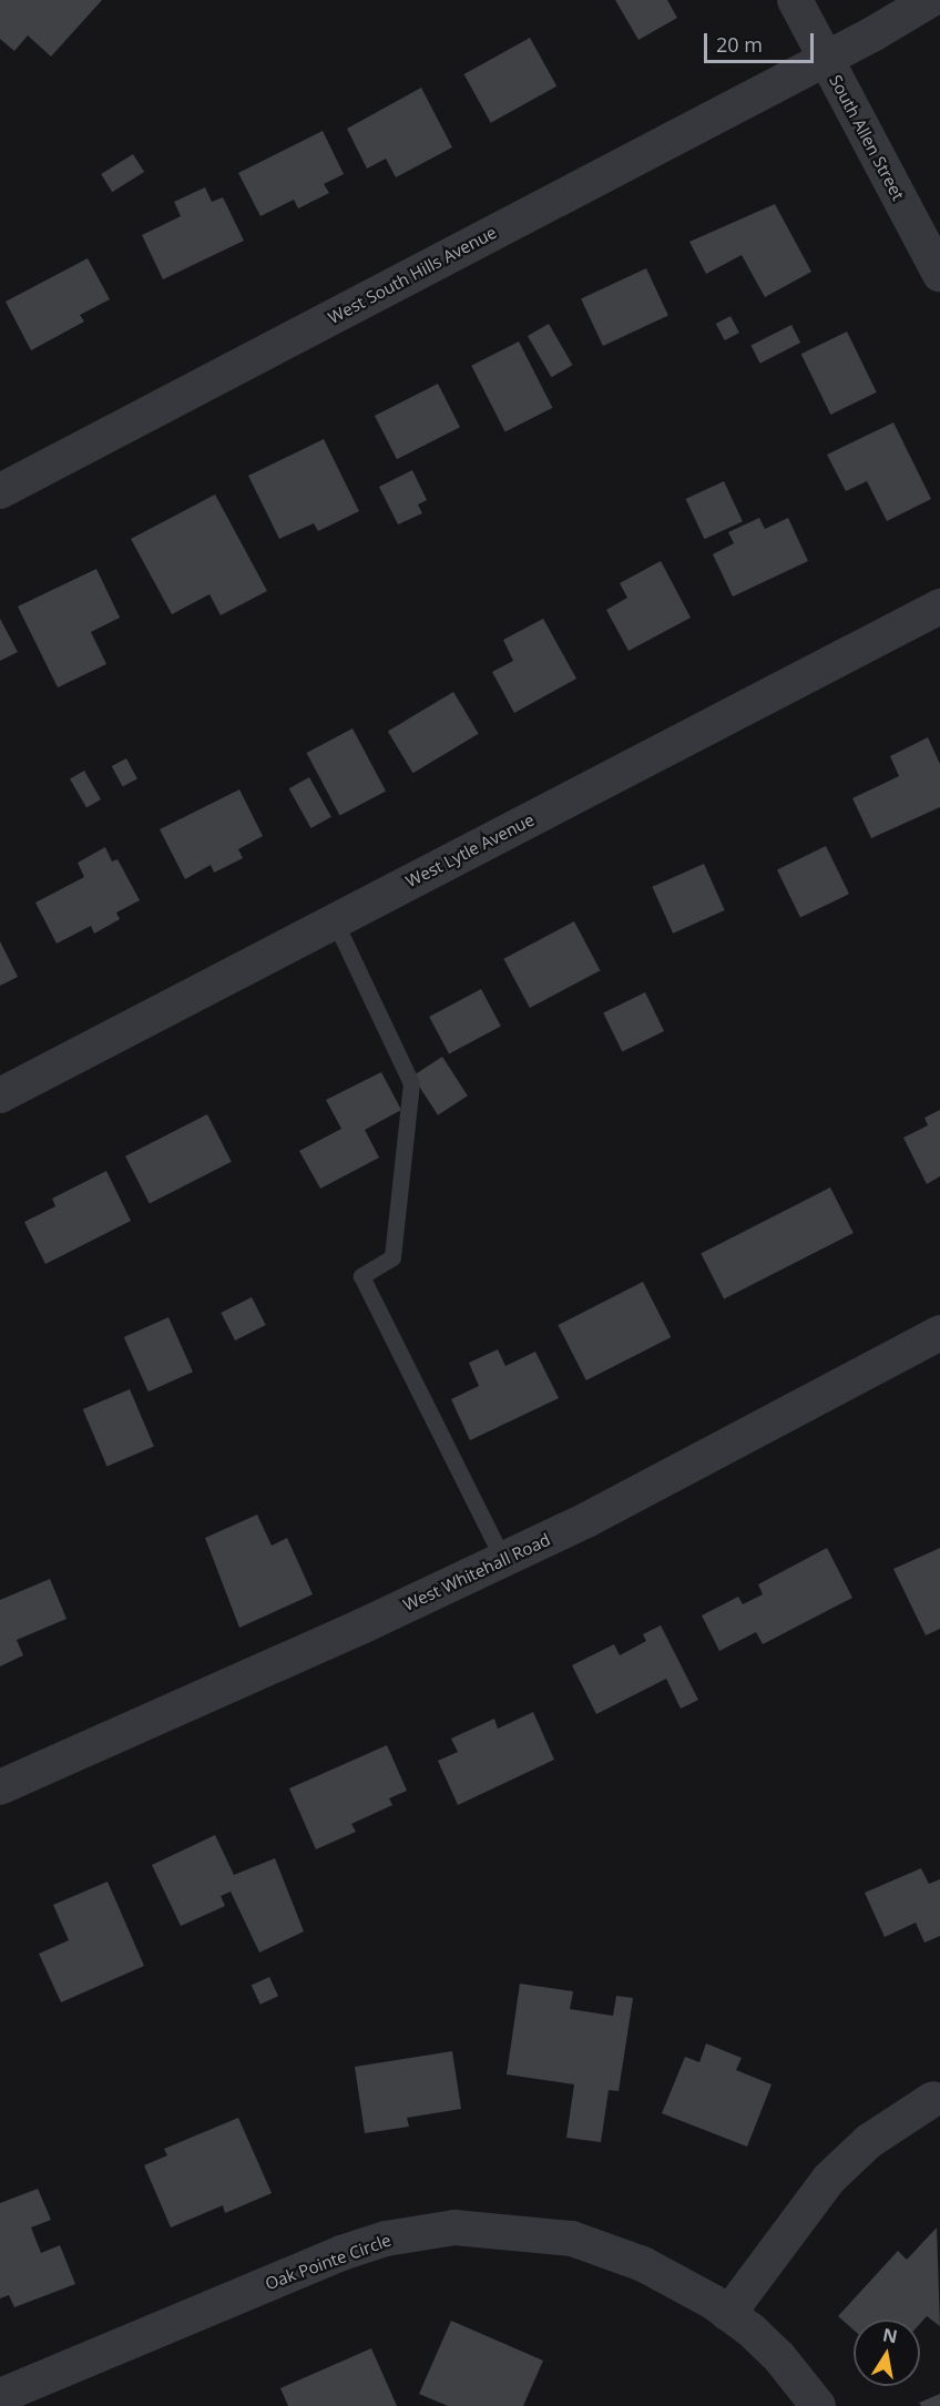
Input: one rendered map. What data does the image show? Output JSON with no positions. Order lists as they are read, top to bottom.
{
  "streets": {
    "street": [
      "South Allen Street",
      "West South Hills Avenue",
      "West Lytle Avenue",
      "West Whitehall Road",
      "Oak Pointe Circle"
    ]
  },
  "crossings": [
    ["South Allen Street", "West South Hills Avenue"]
  ],
  "scale_bar": "20 m",
  "north": "top"
}
